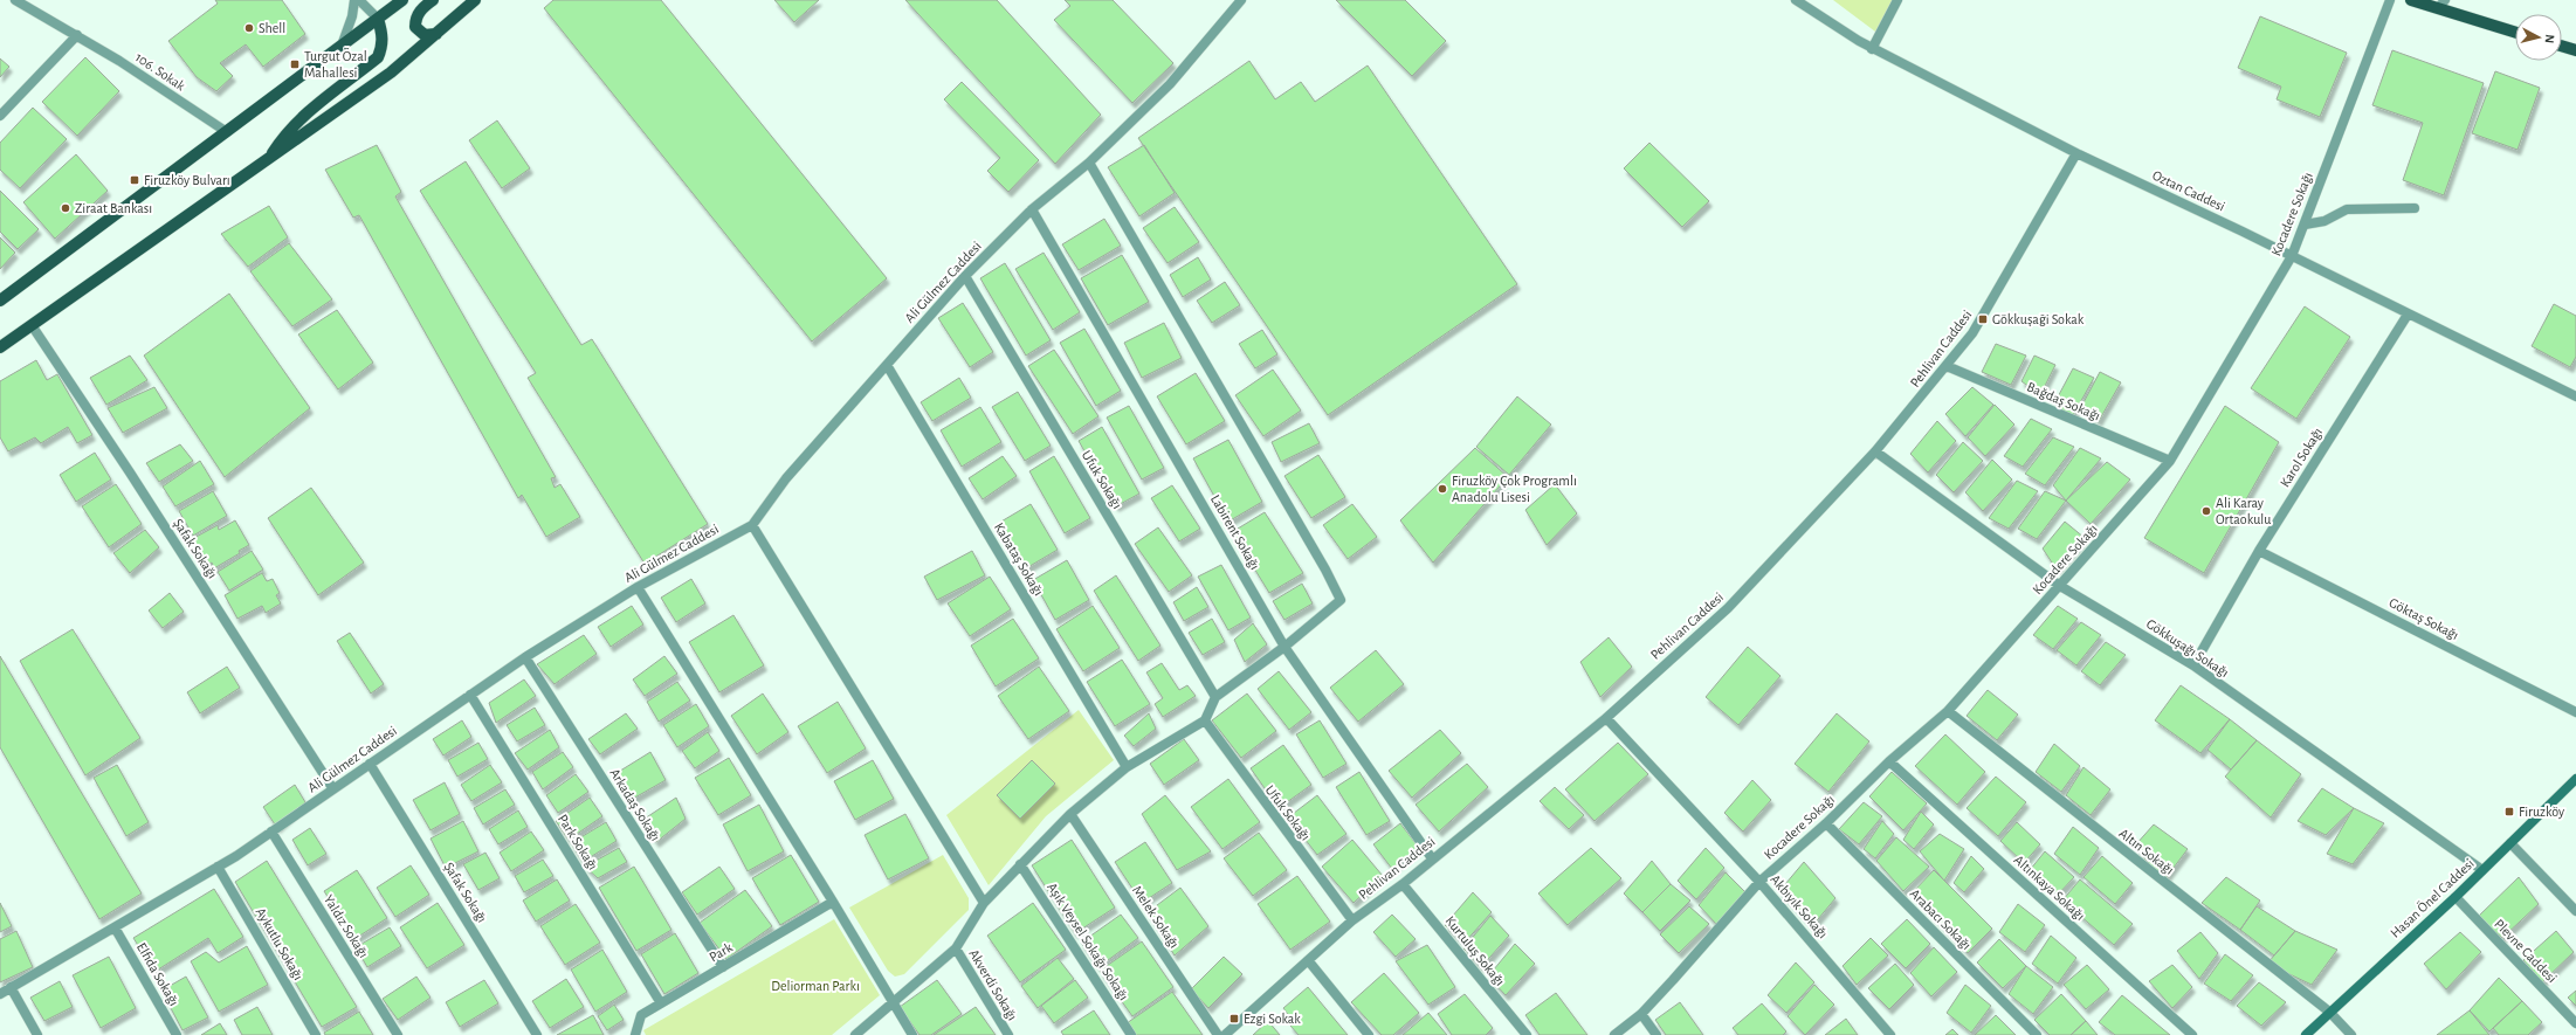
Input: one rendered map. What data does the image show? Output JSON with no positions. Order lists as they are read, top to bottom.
{
  "streets": {
    "main road": ["Hasan Önel Caddesi"],
    "street": [
      "106. Sokak",
      "Oztan Caddesi",
      "Kocadere Sokağı",
      "Ali Gülmez Caddesi",
      "Pehlivan Caddesi",
      "Bağdaş Sokağı",
      "Karol Sokağı",
      "Ufuk Sokağı",
      "Labirent Sokağı",
      "Şafak Sokağı",
      "Kabataş Sokağı",
      "Göktaş Sokağı",
      "Gökkuşağı Sokağı",
      "Arkadaş Sokağı",
      "Park Sokağı",
      "Altın Sokağı",
      "Altınkaya Sokağı",
      "Akbıyık Sokağı",
      "Melek Sokağı",
      "Arabacı Sokağı",
      "Yaldız Sokağı",
      "Aşık Veysel Sokağı Sokağı",
      "Aykutlu Sokağı",
      "Kurtuluş Sokağı",
      "Plevne Caddesi",
      "Park",
      "Elfida Sokağı",
      "Akverdi Sokağı"
    ]
  },
  "crossings": [
    ["Oztan Caddesi", "Kocadere Sokağı"],
    ["Oztan Caddesi", "Pehlivan Caddesi"],
    ["Oztan Caddesi", "Karol Sokağı"],
    ["Kocadere Sokağı", "Bağdaş Sokağı"],
    ["Kocadere Sokağı", "Gökkuşağı Sokağı"],
    ["Kocadere Sokağı", "Altın Sokağı"],
    ["Kocadere Sokağı", "Altınkaya Sokağı"],
    ["Kocadere Sokağı", "Akbıyık Sokağı"],
    ["Kocadere Sokağı", "Arabacı Sokağı"],
    ["Ali Gülmez Caddesi", "Ufuk Sokağı"],
    ["Ali Gülmez Caddesi", "Labirent Sokağı"],
    ["Ali Gülmez Caddesi", "Şafak Sokağı"],
    ["Ali Gülmez Caddesi", "Kabataş Sokağı"],
    ["Ali Gülmez Caddesi", "Arkadaş Sokağı"],
    ["Ali Gülmez Caddesi", "Park Sokağı"],
    ["Ali Gülmez Caddesi", "Yaldız Sokağı"],
    ["Ali Gülmez Caddesi", "Aykutlu Sokağı"],
    ["Ali Gülmez Caddesi", "Elfida Sokağı"],
    ["Pehlivan Caddesi", "Bağdaş Sokağı"],
    ["Pehlivan Caddesi", "Ufuk Sokağı"],
    ["Pehlivan Caddesi", "Labirent Sokağı"],
    ["Pehlivan Caddesi", "Gökkuşağı Sokağı"],
    ["Pehlivan Caddesi", "Akbıyık Sokağı"],
    ["Pehlivan Caddesi", "Kurtuluş Sokağı"],
    ["Karol Sokağı", "Göktaş Sokağı"],
    ["Karol Sokağı", "Gökkuşağı Sokağı"],
    ["Gökkuşağı Sokağı", "Hasan Önel Caddesi"],
    ["Arkadaş Sokağı", "Park"],
    ["Park Sokağı", "Park"],
    ["Altın Sokağı", "Hasan Önel Caddesi"],
    ["Hasan Önel Caddesi", "Plevne Caddesi"]
  ],
  "parks": ["Deliorman Parkı"],
  "places": {
    "other": [
      "Shell",
      "Ziraat Bankası",
      "Firuzköy Çok Programlı Anadolu Lisesi",
      "Ali Karay Ortaokulu"
    ],
    "transit": [
      "Turgut Özal Mahallesi",
      "Firuzköy Bulvarı",
      "Gökkuşaği Sokak",
      "Firuzköy",
      "Ezgi Sokak"
    ]
  },
  "north": "right"
}
